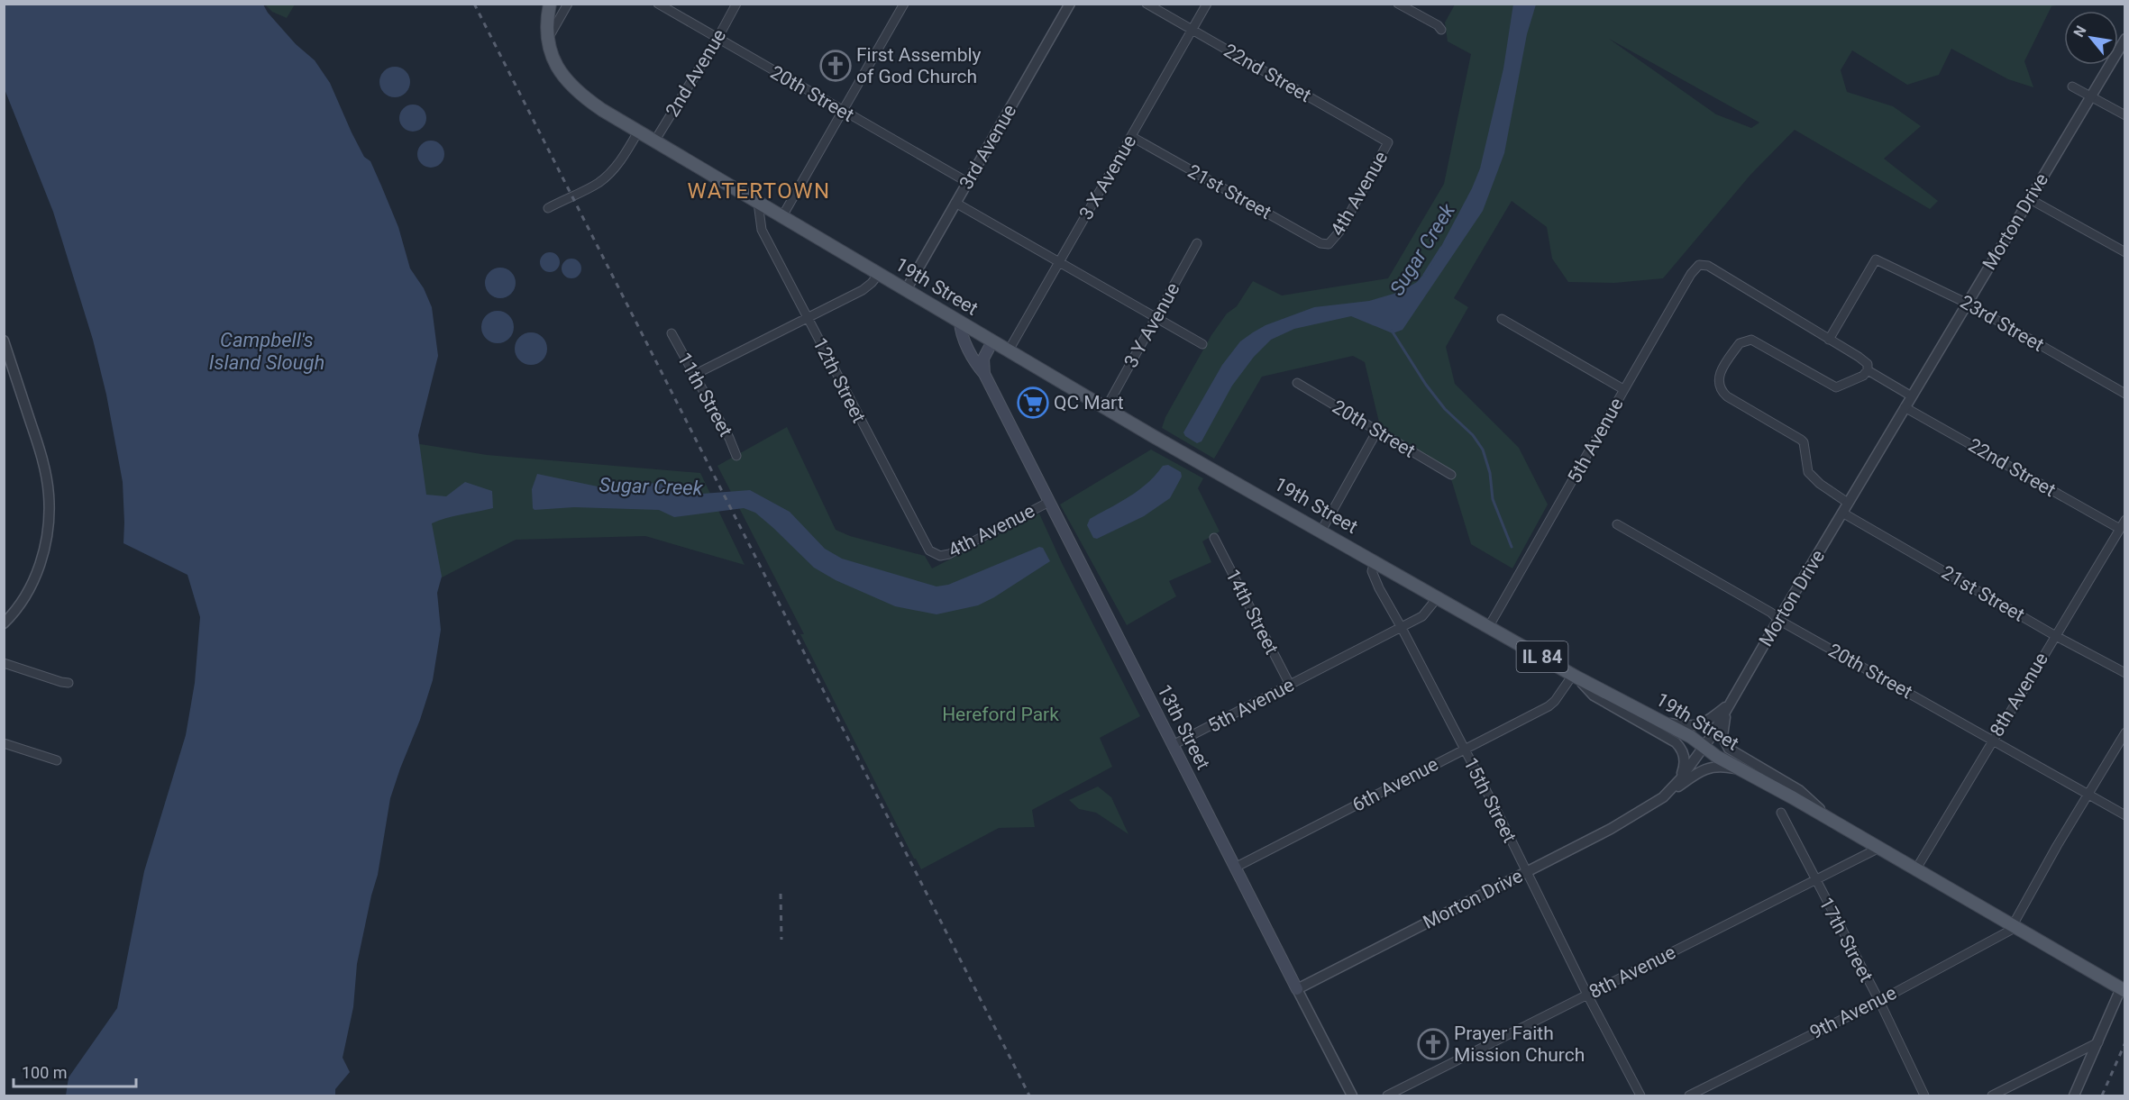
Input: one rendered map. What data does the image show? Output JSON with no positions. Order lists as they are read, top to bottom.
{
  "streets": {
    "main road": ["19th Street", "IL 84", "13th Street"],
    "street": [
      "2nd Avenue",
      "22nd Street",
      "20th Street",
      "3rd Avenue",
      "3 X Avenue",
      "21st Street",
      "4th Avenue",
      "Morton Drive",
      "23rd Street",
      "3 Y Avenue",
      "12th Street",
      "11th Street",
      "5th Avenue",
      "14th Street",
      "8th Avenue",
      "6th Avenue",
      "15th Street",
      "17th Street",
      "9th Avenue"
    ]
  },
  "crossings": [
    ["2nd Avenue", "20th Street"],
    ["2nd Avenue", "19th Street"],
    ["22nd Street", "3 X Avenue"],
    ["22nd Street", "4th Avenue"],
    ["22nd Street", "Morton Drive"],
    ["22nd Street", "8th Avenue"],
    ["20th Street", "3rd Avenue"],
    ["20th Street", "Morton Drive"],
    ["20th Street", "8th Avenue"],
    ["3rd Avenue", "19th Street"],
    ["3 X Avenue", "21st Street"],
    ["3 X Avenue", "19th Street"],
    ["21st Street", "4th Avenue"],
    ["21st Street", "Morton Drive"],
    ["21st Street", "8th Avenue"],
    ["4th Avenue", "12th Street"],
    ["4th Avenue", "13th Street"],
    ["Morton Drive", "19th Street"],
    ["Morton Drive", "23rd Street"],
    ["Morton Drive", "13th Street"],
    ["Morton Drive", "15th Street"],
    ["19th Street", "3 Y Avenue"],
    ["19th Street", "12th Street"],
    ["19th Street", "5th Avenue"],
    ["19th Street", "8th Avenue"],
    ["19th Street", "13th Street"],
    ["19th Street", "6th Avenue"],
    ["19th Street", "15th Street"],
    ["19th Street", "9th Avenue"],
    ["23rd Street", "5th Avenue"],
    ["5th Avenue", "14th Street"],
    ["5th Avenue", "13th Street"],
    ["5th Avenue", "15th Street"],
    ["8th Avenue", "15th Street"],
    ["8th Avenue", "17th Street"],
    ["13th Street", "6th Avenue"],
    ["6th Avenue", "15th Street"],
    ["17th Street", "9th Avenue"]
  ],
  "districts": ["WATERTOWN"],
  "water": ["Sugar Creek", "Campbell's Island Slough"],
  "parks": ["Hereford Park"],
  "places": {
    "church": ["First Assembly of God Church", "Prayer Faith Mission Church"],
    "supermarket": ["QC Mart"]
  },
  "scale_bar": "100 m",
  "north": "top left"
}
